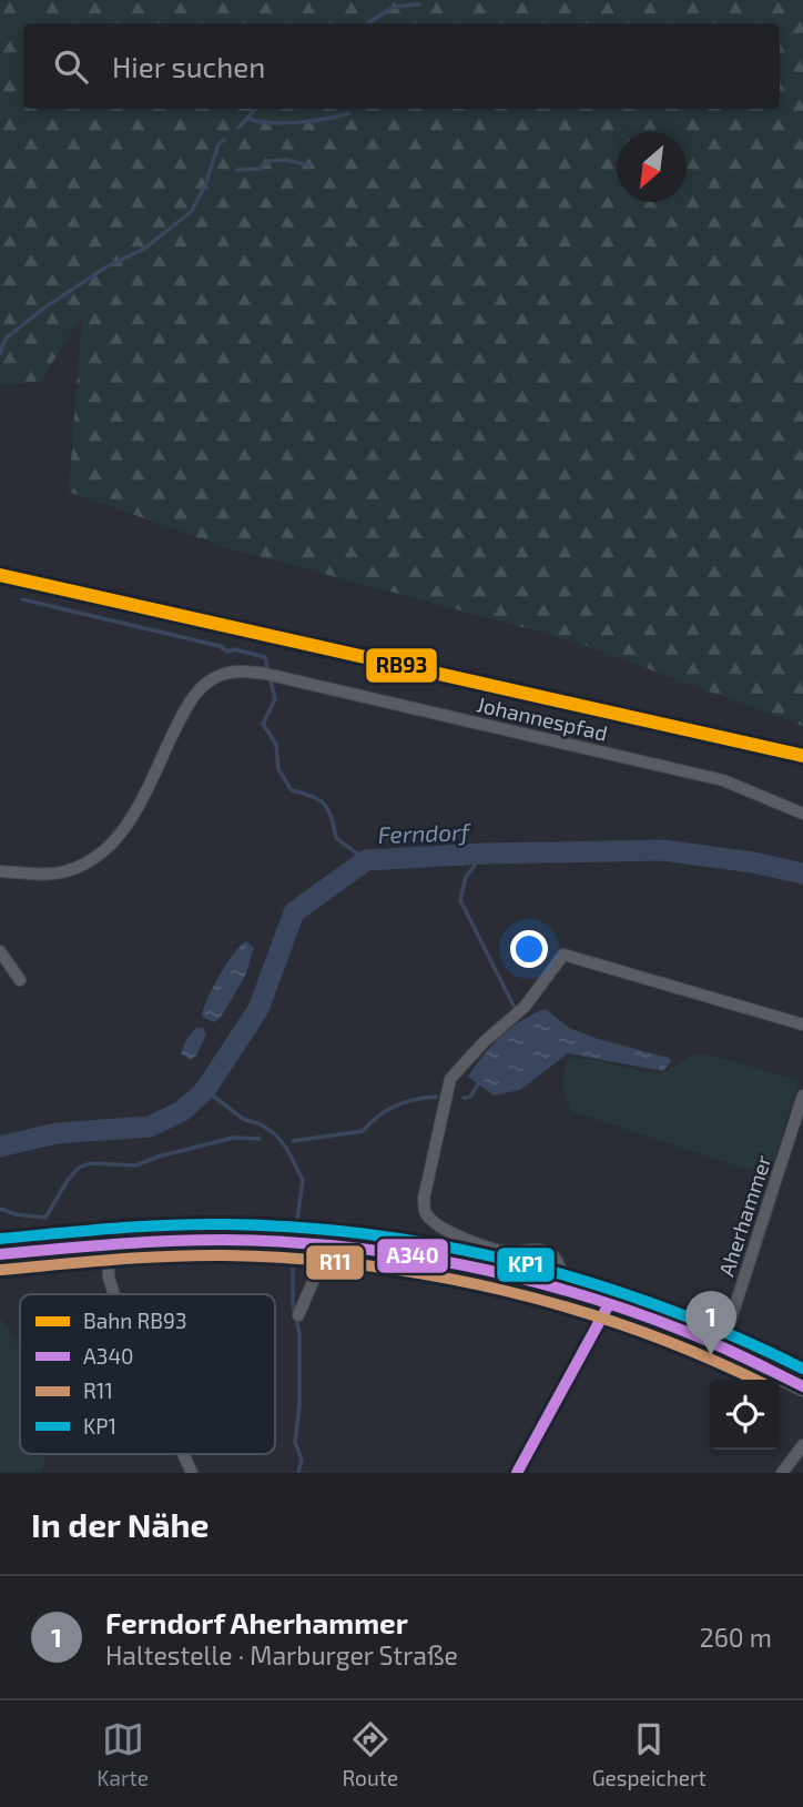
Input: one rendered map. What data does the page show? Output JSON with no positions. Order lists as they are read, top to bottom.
{
  "streets": {
    "street": ["Johannespfad", "Aherhammer"]
  },
  "water": ["Ferndorf"],
  "lines": [
    "rail line RB93",
    "transit line KP1",
    "transit line A340",
    "transit line R11"
  ],
  "legend": [
    "Bahn RB93",
    "A340",
    "R11",
    "KP1"
  ],
  "north": "bottom left",
  "page": {
    "search": "Hier suchen",
    "pins": "1",
    "heading": "In der Nähe",
    "list": [
      {
        "mark": "1",
        "name": "Ferndorf Aherhammer",
        "note": "Haltestelle · Marburger Straße",
        "value": "260 m"
      }
    ],
    "nav": ["Karte", "Route", "Gespeichert"]
  }
}
